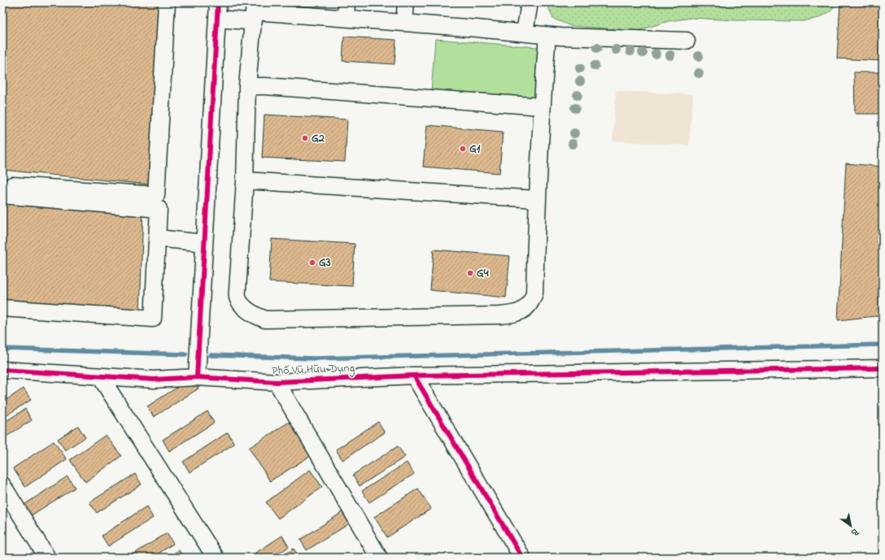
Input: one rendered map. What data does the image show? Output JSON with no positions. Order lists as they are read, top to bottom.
{
  "streets": {
    "street": ["Phố Vũ Hữu Dụng"]
  },
  "places": [
    "G2",
    "G1",
    "G3",
    "G4"
  ],
  "north": "bottom right"
}
